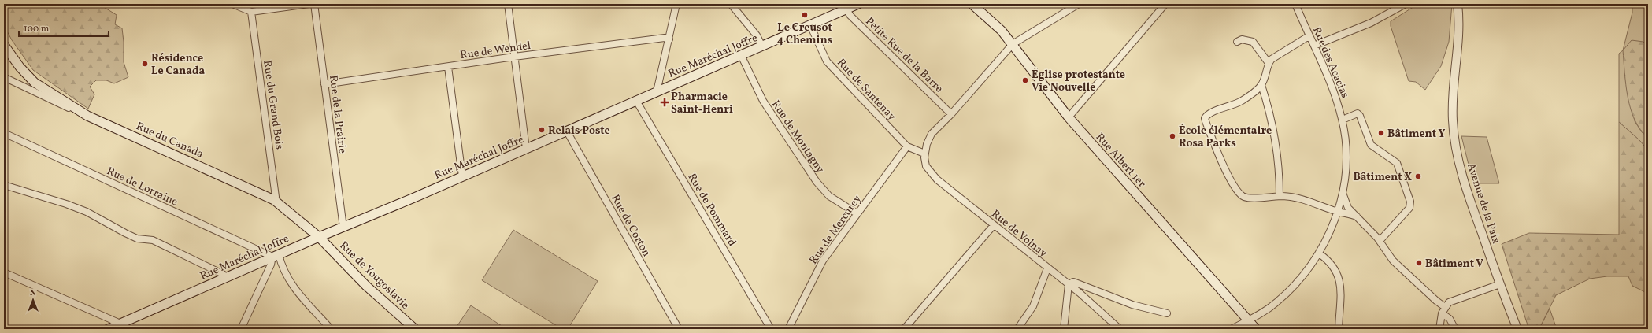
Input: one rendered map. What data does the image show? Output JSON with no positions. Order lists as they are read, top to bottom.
{
  "streets": {
    "main road": [
      "Rue Maréchal Joffre",
      "Rue du Canada",
      "Rue Albert 1er",
      "Rue de Yougoslavie"
    ],
    "street": [
      "Rue de Wendel",
      "Petite Rue de la Barre",
      "Rue des Acacias",
      "Rue de Santenay",
      "Rue du Grand Bois",
      "Rue de la Prairie",
      "Rue de Montagny",
      "Rue de Lorraine",
      "Avenue de la Paix",
      "Rue de Pommard",
      "Rue de Corton",
      "Rue de Mercurey",
      "Rue de Volnay"
    ]
  },
  "crossings": [
    ["Rue de Wendel", "Rue de la Prairie"],
    ["Petite Rue de la Barre", "Rue Maréchal Joffre"],
    ["Petite Rue de la Barre", "Rue de Volnay"],
    ["Rue Maréchal Joffre", "Rue de Santenay"],
    ["Rue Maréchal Joffre", "Rue de la Prairie"],
    ["Rue Maréchal Joffre", "Rue de Montagny"],
    ["Rue Maréchal Joffre", "Rue du Canada"],
    ["Rue Maréchal Joffre", "Rue de Lorraine"],
    ["Rue Maréchal Joffre", "Rue de Pommard"],
    ["Rue Maréchal Joffre", "Rue de Corton"],
    ["Rue Maréchal Joffre", "Rue de Yougoslavie"],
    ["Rue des Acacias", "Rue Albert 1er"],
    ["Rue de Santenay", "Rue de Mercurey"],
    ["Rue de Santenay", "Rue de Volnay"],
    ["Rue du Grand Bois", "Rue du Canada"],
    ["Rue de Montagny", "Rue de Mercurey"],
    ["Rue du Canada", "Rue de Yougoslavie"]
  ],
  "places": {
    "other": [
      "Le Creusot 4 Chemins",
      "Résidence Le Canada",
      "Église protestante Vie Nouvelle",
      "Relais Poste",
      "Bâtiment Y",
      "École élémentaire Rosa Parks",
      "Bâtiment X",
      "Bâtiment V"
    ],
    "health": ["Pharmacie Saint-Henri"]
  },
  "scale_bar": "100 m",
  "north": "top"
}
